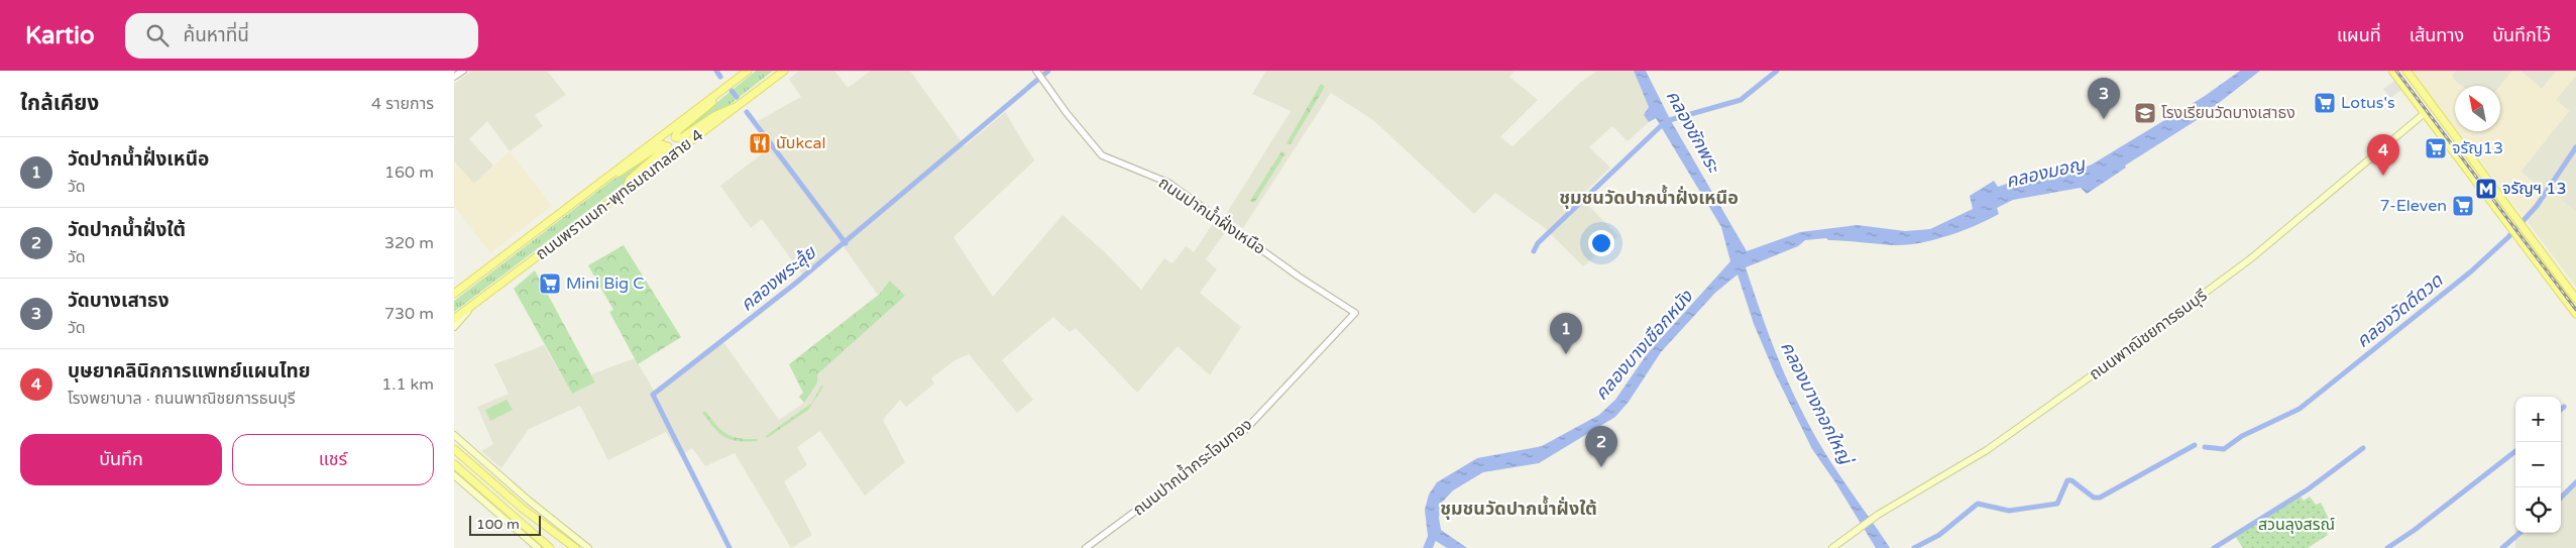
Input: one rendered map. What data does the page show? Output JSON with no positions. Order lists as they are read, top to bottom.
{
  "streets": {
    "main road": ["ถนนพรานนก-พุทธมณฑลสาย 4", "ถนนพาณิชยการธนบุรี"],
    "street": ["ถนนปากน้ำฝั่งเหนือ", "ถนนปากน้ำกระโจมทอง"]
  },
  "crossings": [
    ["ถนนปากน้ำฝั่งเหนือ", "ถนนปากน้ำกระโจมทอง"]
  ],
  "districts": ["ชุมชนวัดปากน้ำฝั่งเหนือ", "ชุมชนวัดปากน้ำฝั่งใต้"],
  "water": [
    "คลองชักพระ",
    "คลองมอญ",
    "คลองพระลุ้ย",
    "คลองวัดดีดวด",
    "คลองบางเชือกหนัง",
    "คลองบางกอกใหญ่"
  ],
  "parks": ["สวนลุงสรณ์"],
  "places": {
    "supermarket": [
      "Lotus's",
      "จรัญ13",
      "7-Eleven",
      "Mini Big C"
    ],
    "school or university": ["โรงเรียนวัดบางเสาธง"],
    "restaurant": ["นับkcal"],
    "metro station": ["จรัญฯ 13"]
  },
  "scale_bar": "100 m",
  "north": "top left",
  "page": {
    "header": "Kartio",
    "search": "ค้นหาที่นี่",
    "nav": ["แผนที่", "เส้นทาง", "บันทึกไว้"],
    "heading": ["ใกล้เคียง", "4 รายการ"],
    "pins": [
      "3",
      "4",
      "1",
      "2"
    ],
    "list": [
      {
        "mark": "1",
        "name": "วัดปากน้ำฝั่งเหนือ",
        "note": "วัด",
        "value": "160 m"
      },
      {
        "mark": "2",
        "name": "วัดปากน้ำฝั่งใต้",
        "note": "วัด",
        "value": "320 m"
      },
      {
        "mark": "3",
        "name": "วัดบางเสาธง",
        "note": "วัด",
        "value": "730 m"
      },
      {
        "mark": "4",
        "name": "บุษยาคลินิกการแพทย์แผนไทย",
        "note": "โรงพยาบาล · ถนนพาณิชยการธนบุรี",
        "value": "1.1 km"
      }
    ],
    "map_buttons": ["+", "−"],
    "buttons": ["บันทึก", "แชร์"],
    "scale": "100 m"
  }
}
